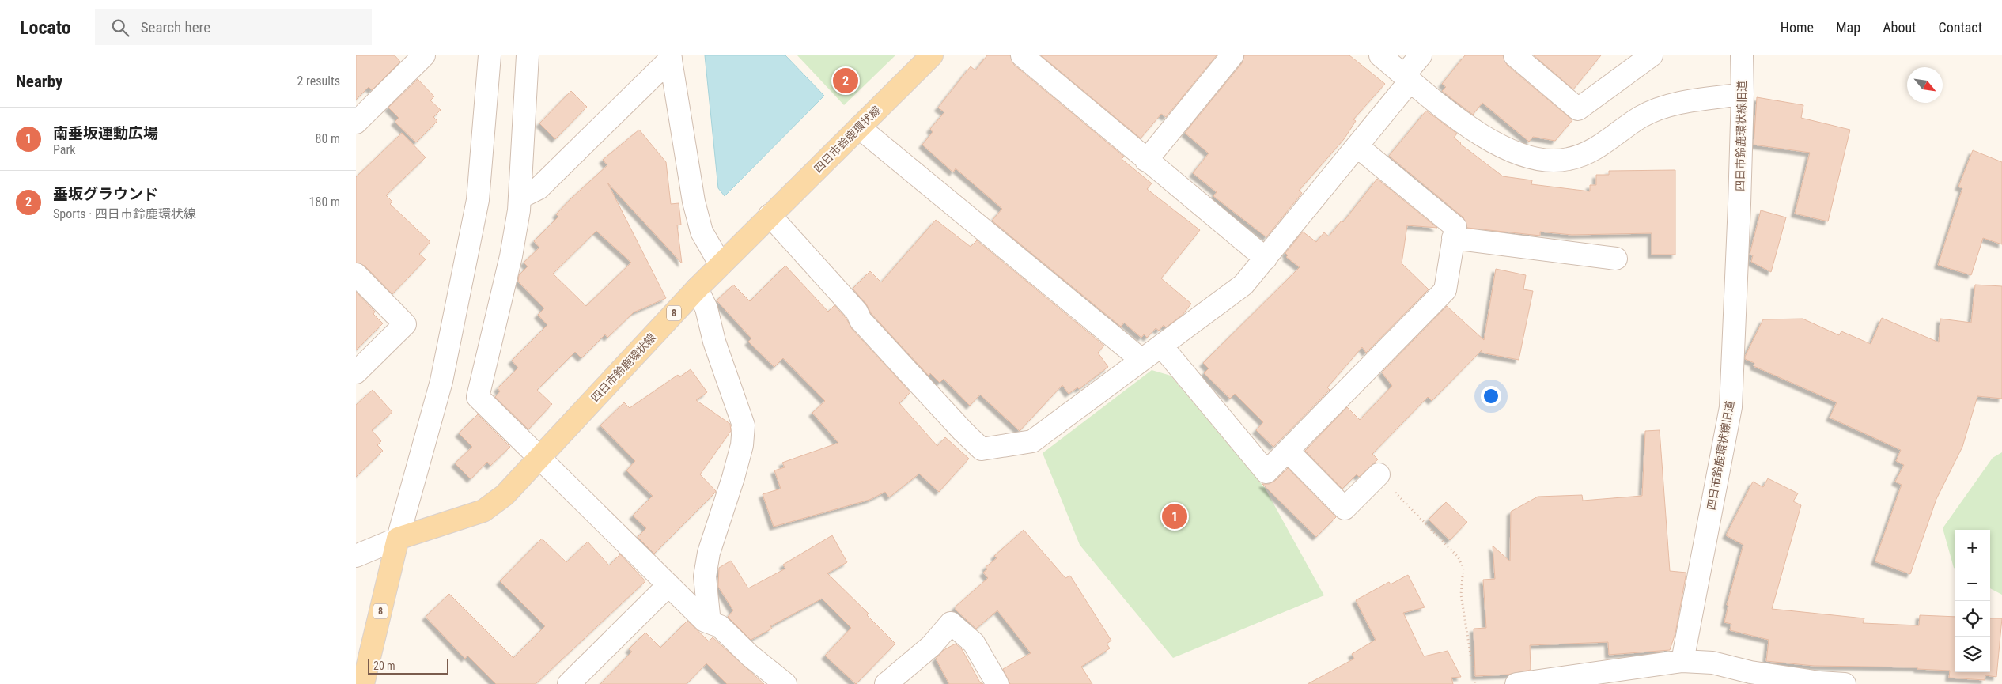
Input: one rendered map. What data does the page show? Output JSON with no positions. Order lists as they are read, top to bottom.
{
  "streets": {
    "main road": ["四日市鈴鹿環状線", "8"],
    "street": ["四日市鈴鹿環状線旧道"]
  },
  "crossings": [
    ["四日市鈴鹿環状線", "8"]
  ],
  "scale_bar": "20 m",
  "north": "bottom right",
  "page": {
    "header": "Locato",
    "search": "Search here",
    "nav": [
      "Home",
      "Map",
      "About",
      "Contact"
    ],
    "heading": ["Nearby", "2 results"],
    "pins": ["2", "1"],
    "list": [
      {
        "mark": "1",
        "name": "南垂坂運動広場",
        "note": "Park",
        "value": "80 m"
      },
      {
        "mark": "2",
        "name": "垂坂グラウンド",
        "note": "Sports · 四日市鈴鹿環状線",
        "value": "180 m"
      }
    ],
    "map_buttons": ["+", "−"],
    "scale": "20 m"
  }
}
